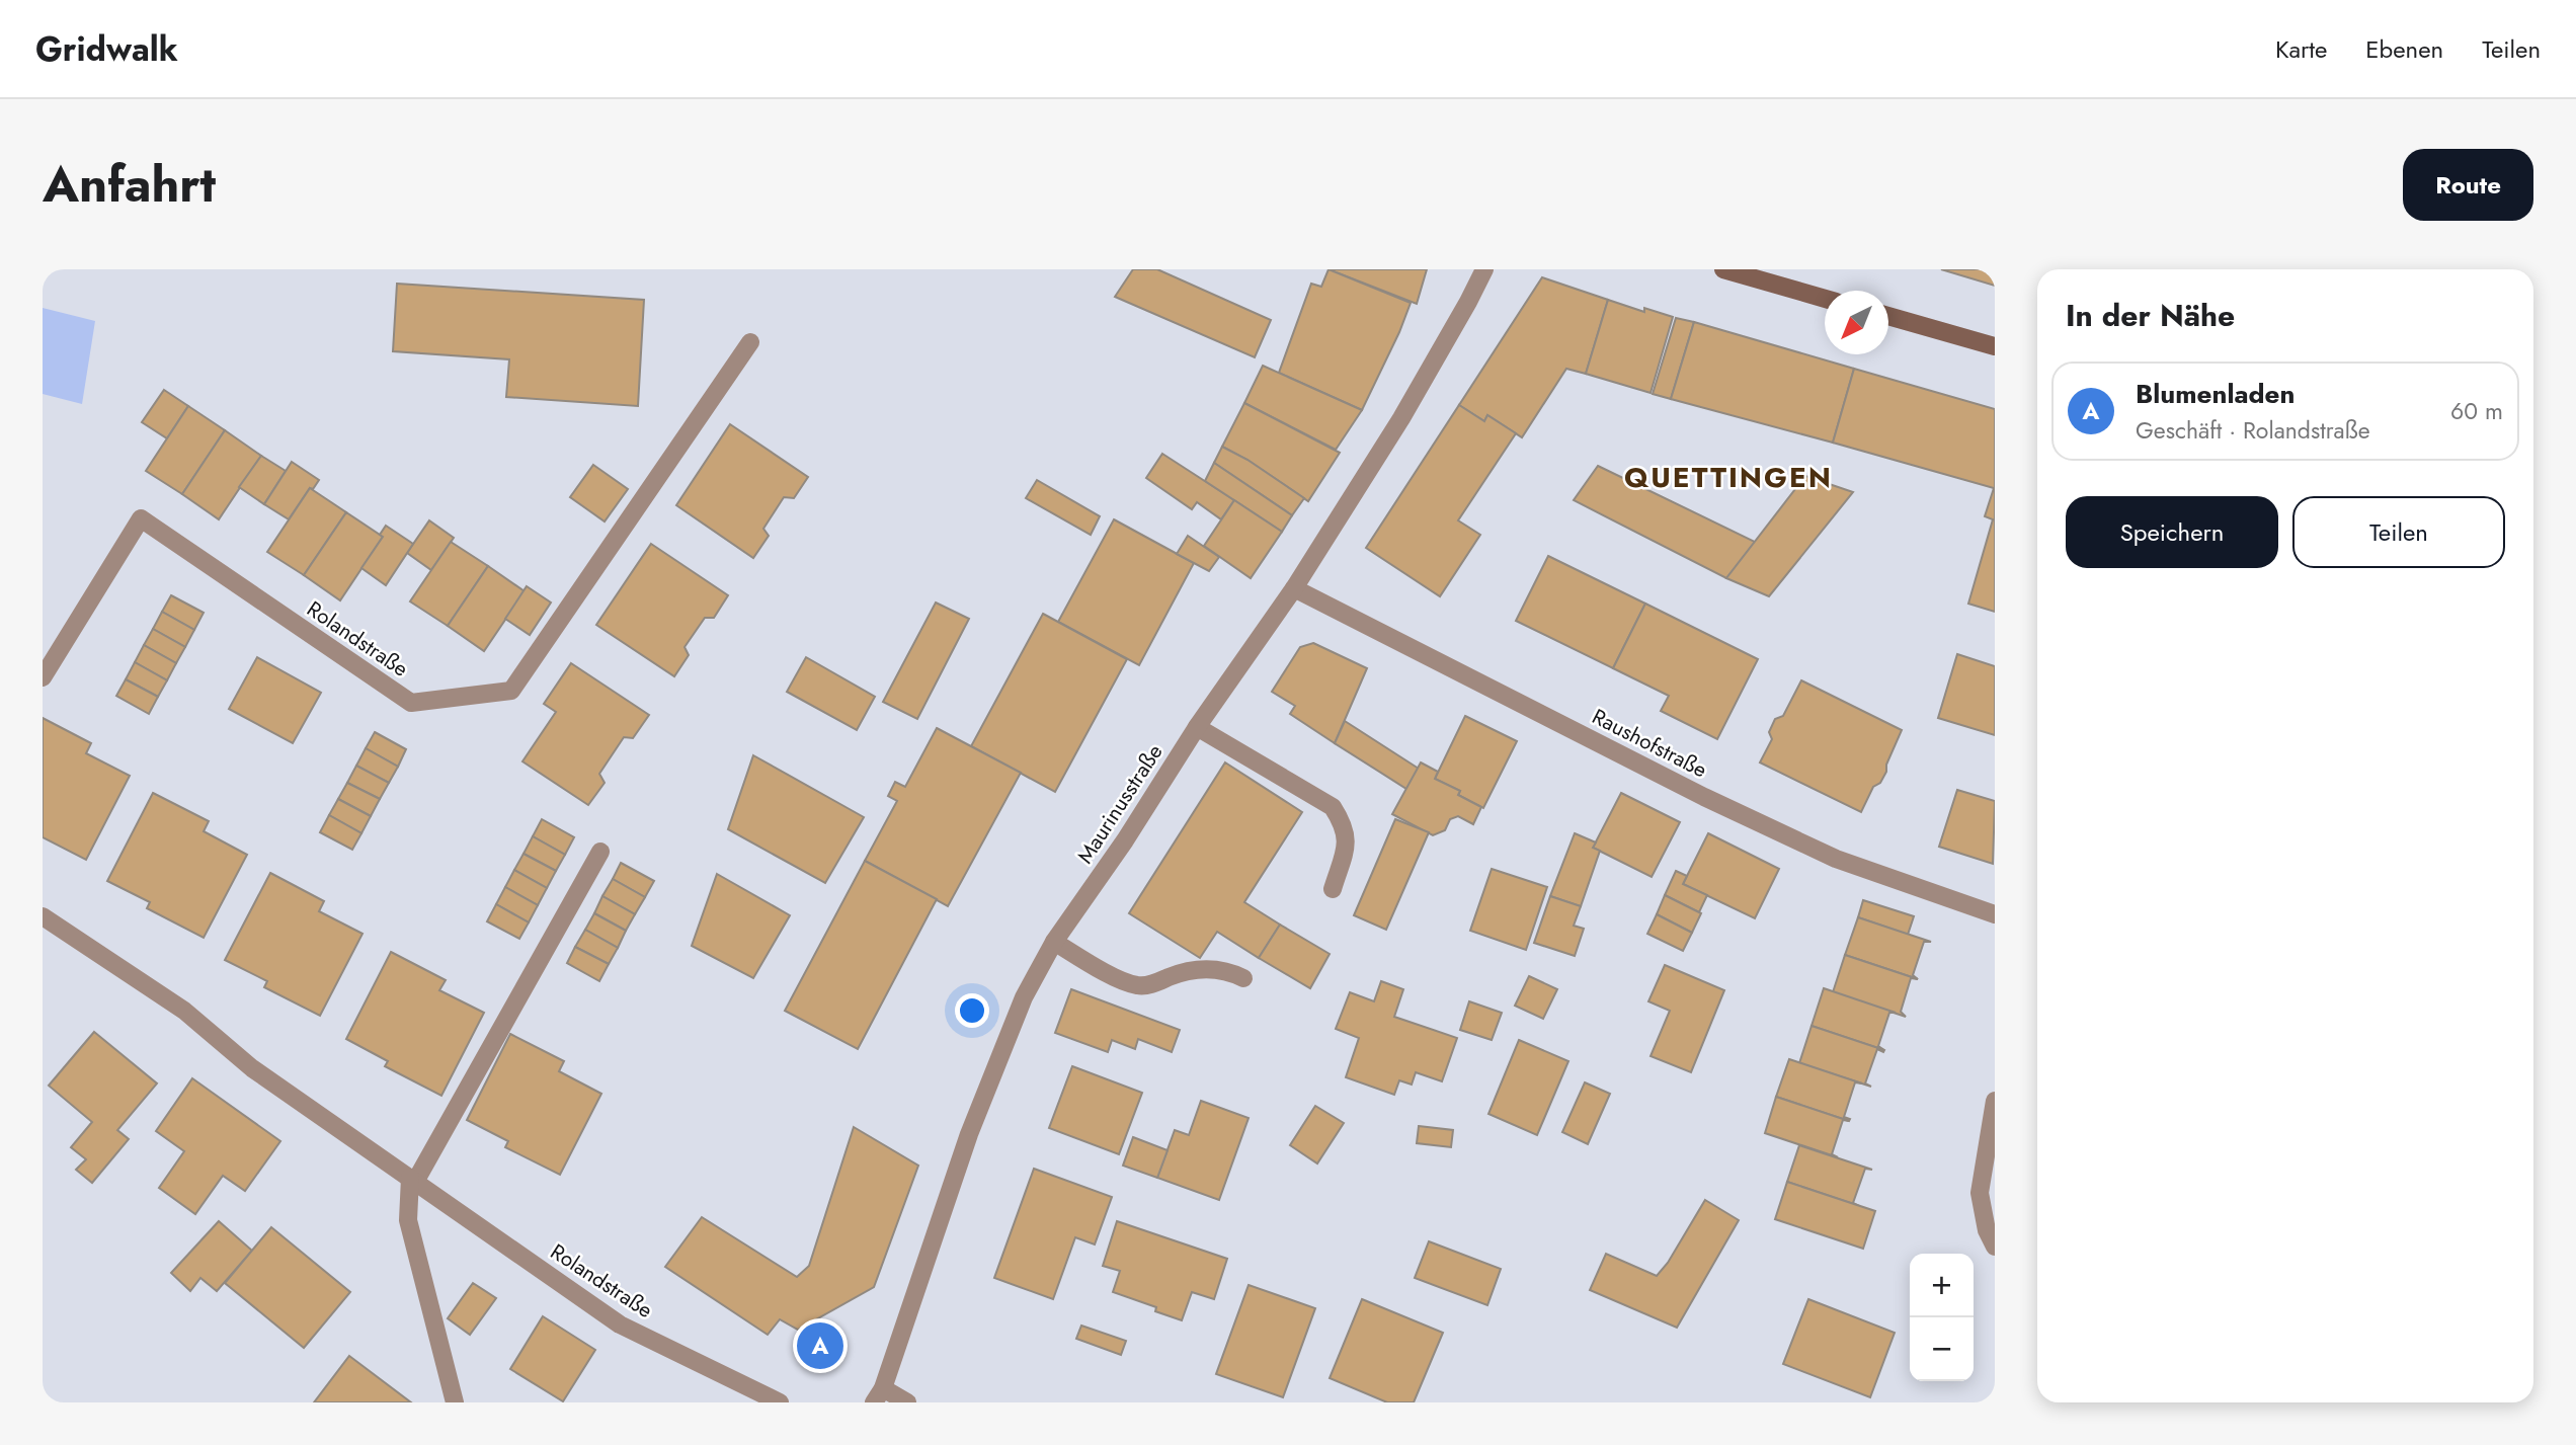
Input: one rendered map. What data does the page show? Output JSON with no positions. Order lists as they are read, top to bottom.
{
  "streets": {
    "street": ["Rolandstraße", "Raushofstraße", "Maurinusstraße"]
  },
  "crossings": [
    ["Raushofstraße", "Maurinusstraße"]
  ],
  "districts": ["QUETTINGEN"],
  "north": "bottom left",
  "page": {
    "header": "Gridwalk",
    "nav": ["Karte", "Ebenen", "Teilen"],
    "title": "Anfahrt",
    "buttons": [
      "Route",
      ["Speichern", "Teilen"]
    ],
    "heading": "In der Nähe",
    "list": [
      {
        "mark": "A",
        "name": "Blumenladen",
        "note": "Geschäft · Rolandstraße",
        "value": "60 m"
      }
    ],
    "map_buttons": ["+", "−"],
    "pins": "A"
  }
}
